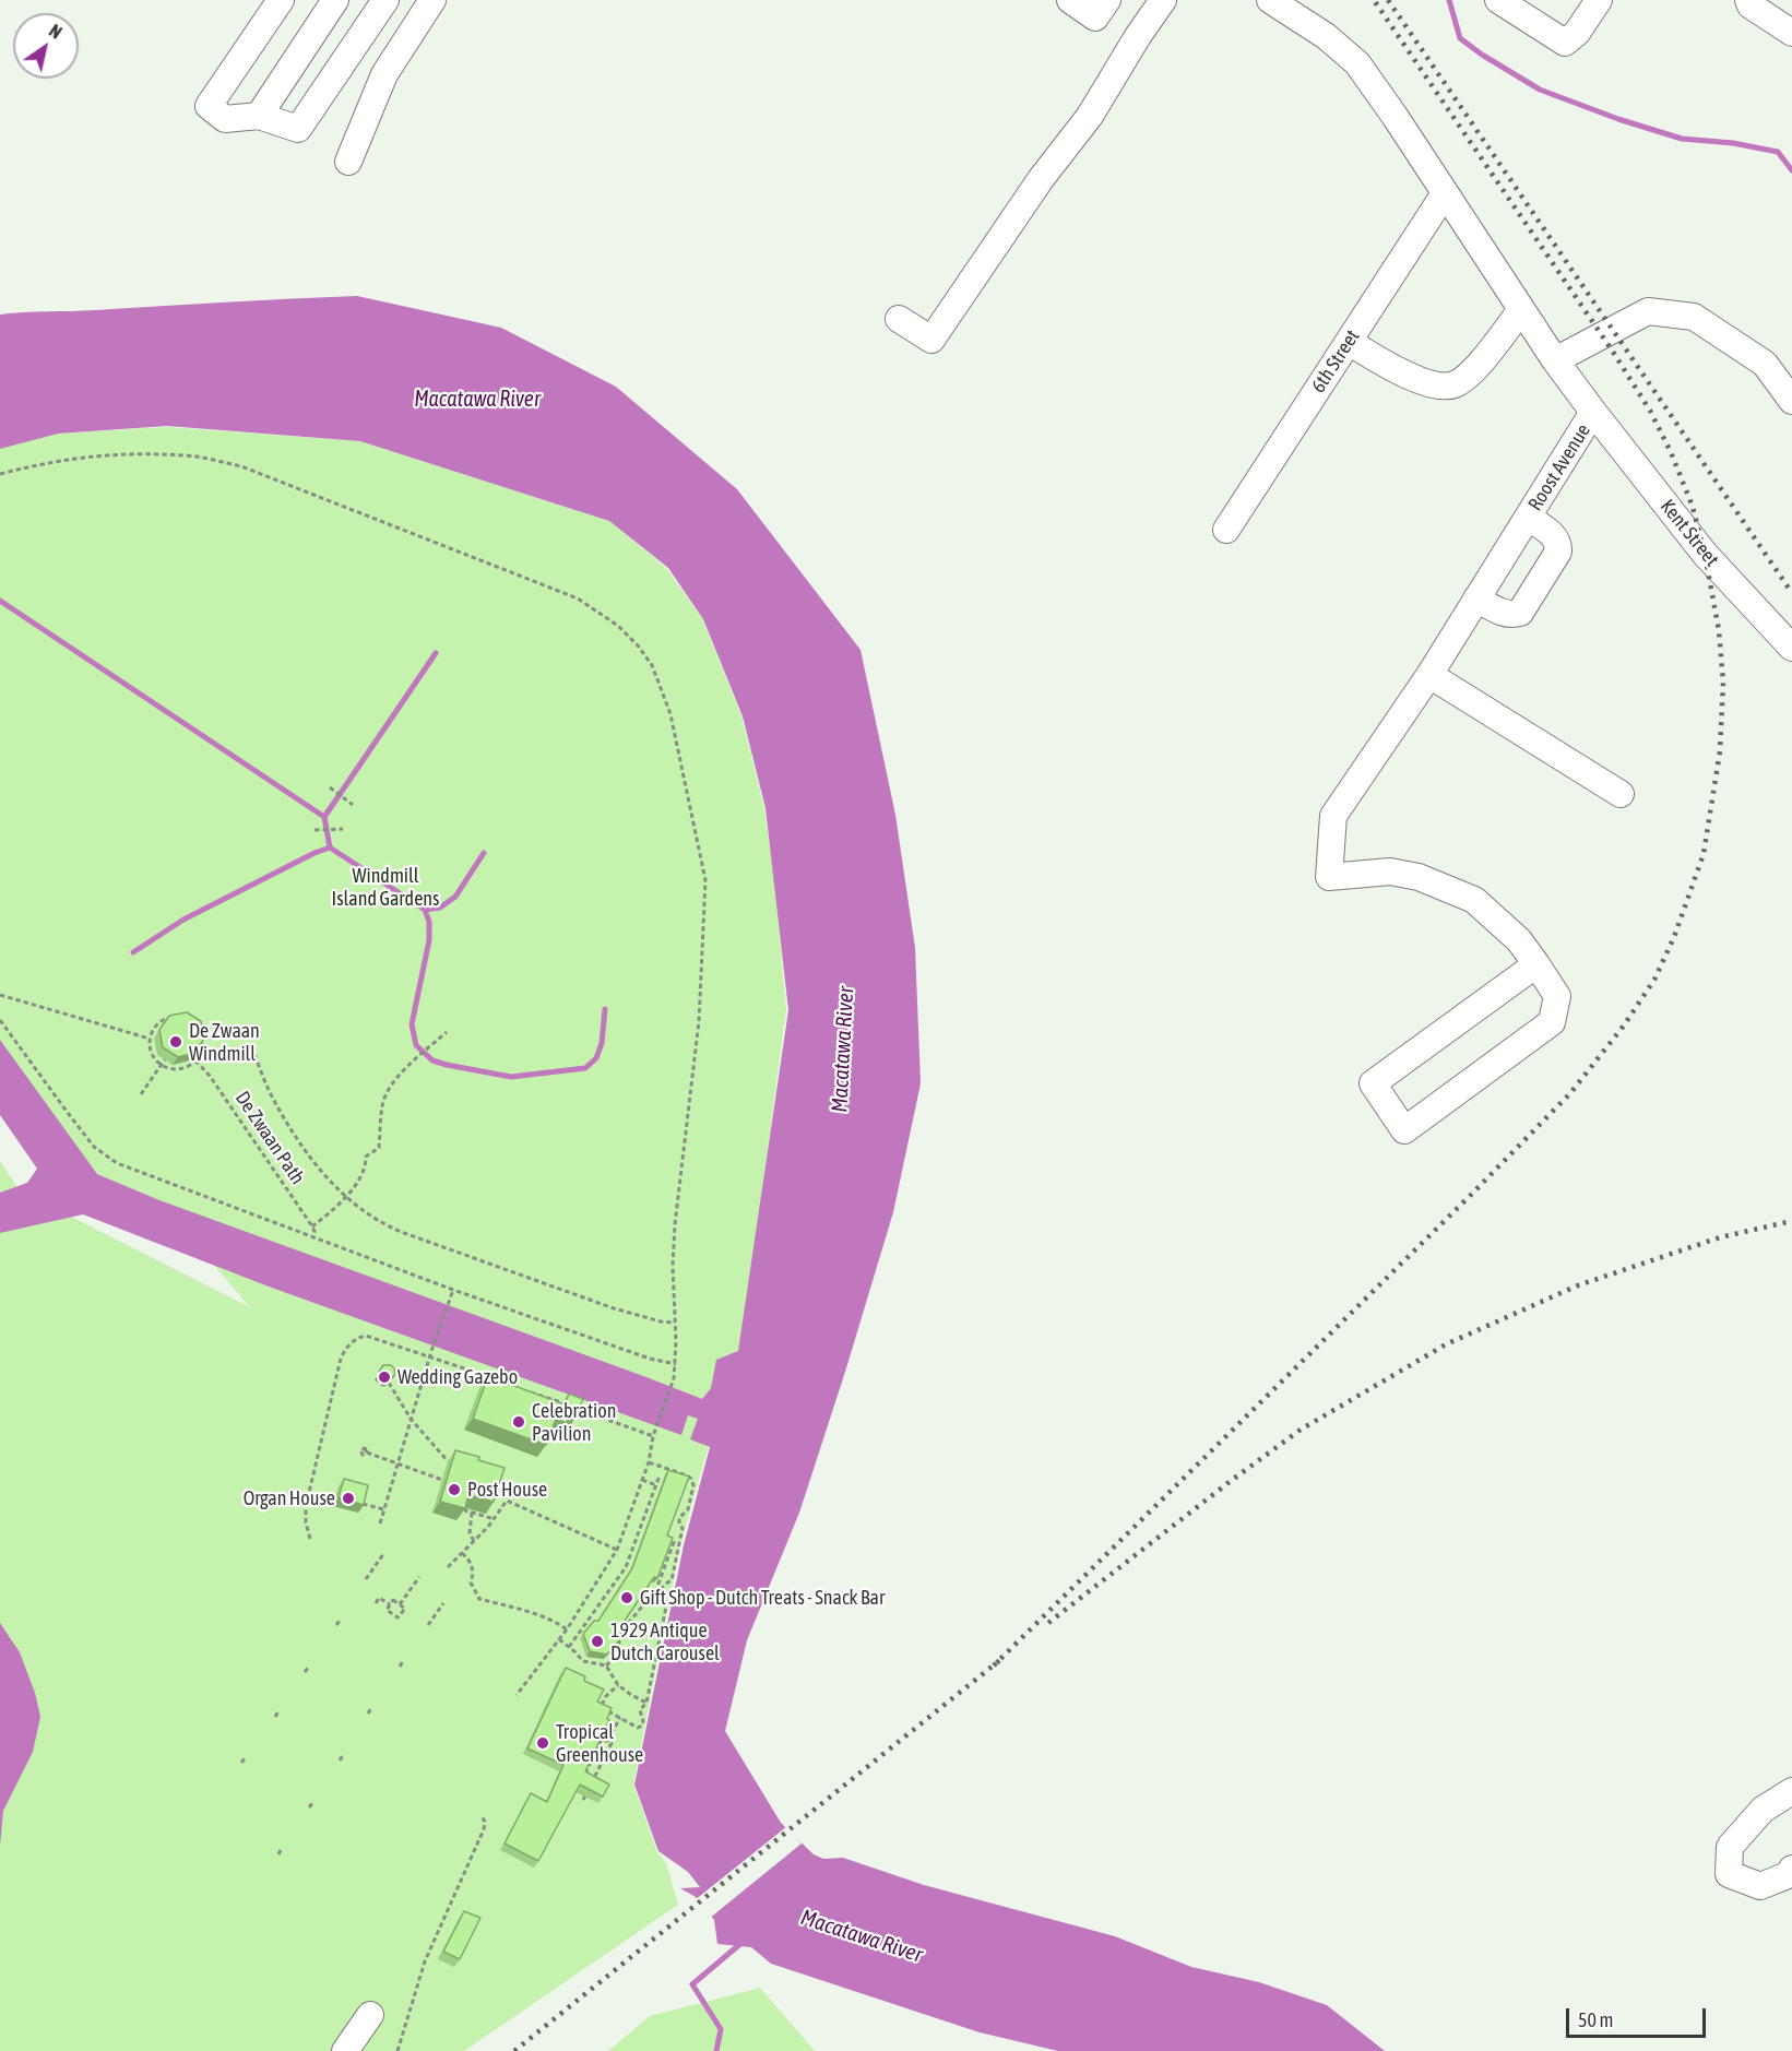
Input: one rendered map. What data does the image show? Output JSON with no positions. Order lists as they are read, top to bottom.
{
  "streets": {
    "street": ["6th Street", "Roost Avenue", "Kent Street"],
    "path": ["De Zwaan Path"]
  },
  "crossings": [
    ["6th Street", "Roost Avenue"],
    ["Roost Avenue", "Kent Street"]
  ],
  "water": ["Macatawa River"],
  "parks": ["Windmill Island Gardens"],
  "places": [
    "De Zwaan Windmill",
    "Wedding Gazebo",
    "Celebration Pavilion",
    "Post House",
    "Organ House",
    "Gift Shop - Dutch Treats - Snack Bar",
    "1929 Antique Dutch Carousel",
    "Tropical Greenhouse"
  ],
  "scale_bar": "50 m",
  "north": "top right"
}
